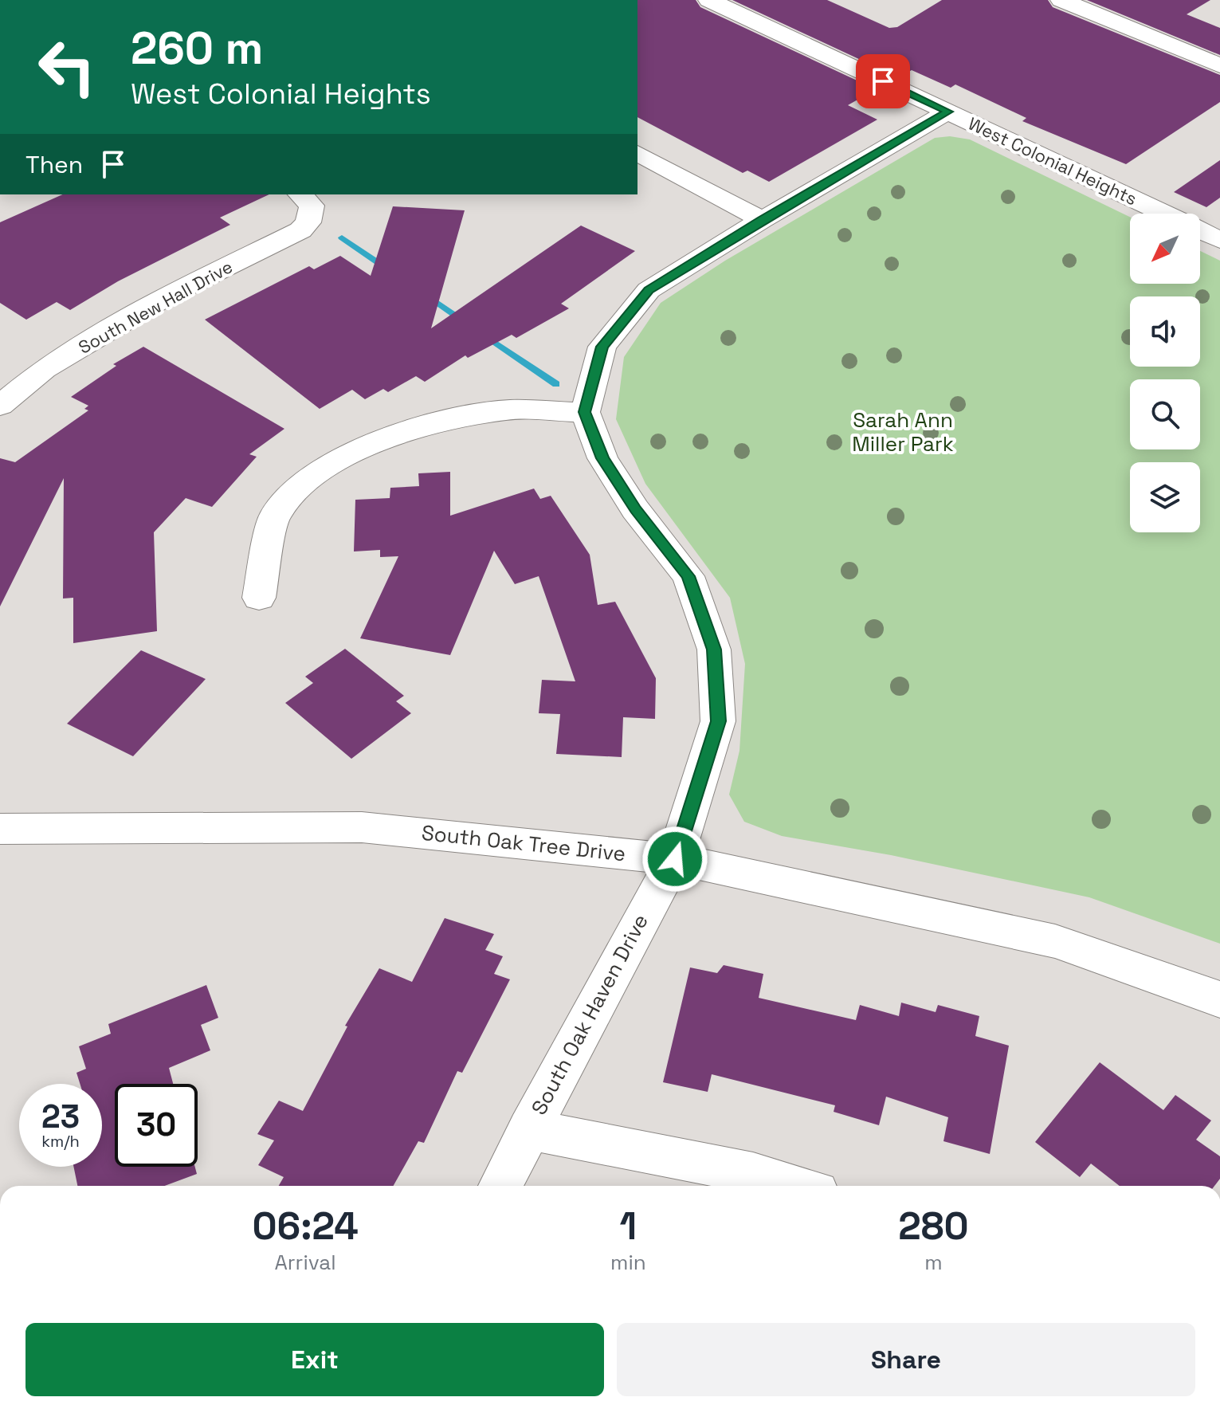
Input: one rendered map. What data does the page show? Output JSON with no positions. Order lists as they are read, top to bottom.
{
  "streets": {
    "street": [
      "West Colonial Heights",
      "South New Hall Drive",
      "South Oak Tree Drive",
      "South Oak Haven Drive"
    ]
  },
  "crossings": [
    ["South Oak Tree Drive", "South Oak Haven Drive"]
  ],
  "parks": ["Sarah Ann Miller Park"],
  "north": "bottom left",
  "page": {
    "turn": ["260 m", "West Colonial Heights"],
    "then": "Then",
    "speed": "23 km/h",
    "limit": "30",
    "eta": [
      "06:24",
      "Arrival",
      "1",
      "min",
      "280",
      "m"
    ],
    "buttons": ["Exit", "Share"]
  }
}
